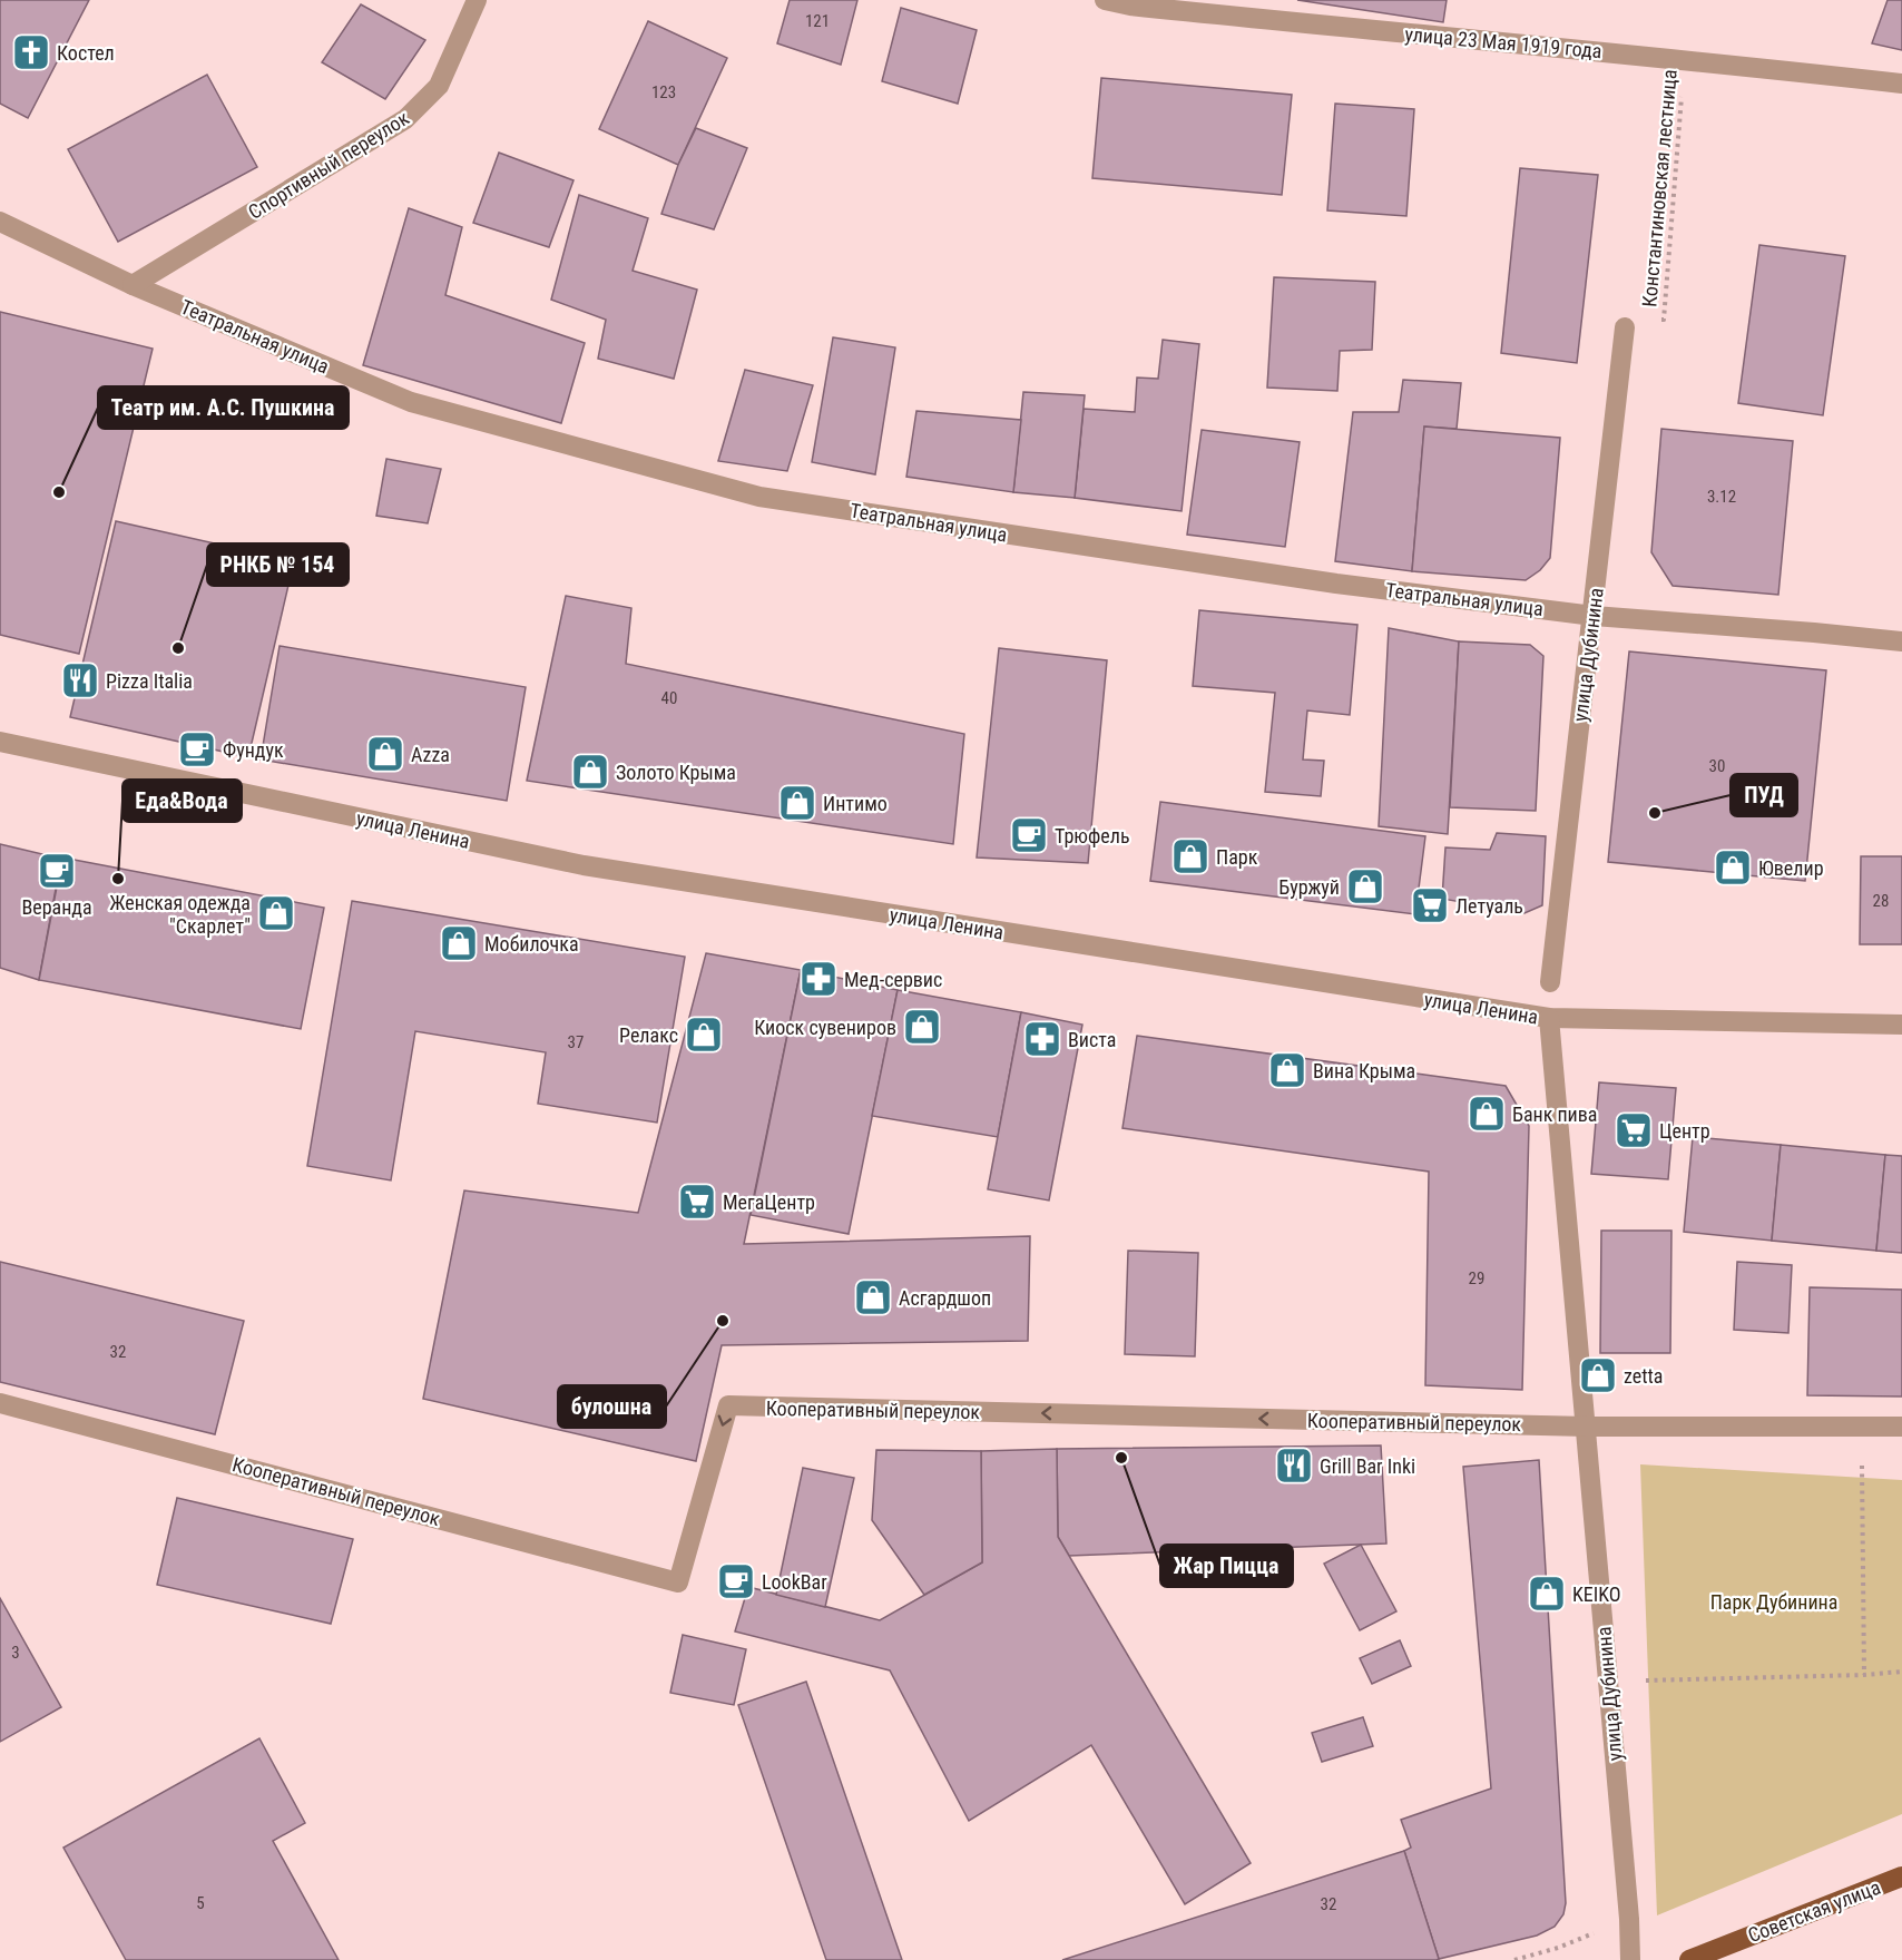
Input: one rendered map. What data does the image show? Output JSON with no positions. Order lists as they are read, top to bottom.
{
  "streets": {
    "main road": ["Советская улица"],
    "street": [
      "улица 23 Мая 1919 года",
      "Спортивный переулок",
      "Театральная улица",
      "улица Дубинина",
      "улица Ленина",
      "Кооперативный переулок"
    ],
    "path": ["Константиновская лестница"]
  },
  "crossings": [
    ["улица 23 Мая 1919 года", "Константиновская лестница"],
    ["Спортивный переулок", "Театральная улица"],
    ["Театральная улица", "улица Дубинина"],
    ["улица Дубинина", "улица Ленина"],
    ["улица Дубинина", "Кооперативный переулок"]
  ],
  "one_way": ["Кооперативный переулок"],
  "parks": ["Парк Дубинина"],
  "places": {
    "church": ["Костел"],
    "other": [
      "Театр им. А.С. Пушкина",
      "РНКБ № 154",
      "ПУД",
      "Еда&Вода",
      "булошна",
      "Жар Пицца"
    ],
    "restaurant": ["Pizza Italia", "Grill Bar Inki"],
    "cafe": [
      "Фундук",
      "Трюфель",
      "Веранда",
      "LookBar"
    ],
    "shop": [
      "Azza",
      "Золото Крыма",
      "Интимо",
      "Парк",
      "Ювелир",
      "Буржуй",
      "Женская одежда \"Скарлет\"",
      "Мобилочка",
      "Киоск сувениров",
      "Релакс",
      "Вина Крыма",
      "Банк пива",
      "Асгардшоп",
      "zetta",
      "KEIKO"
    ],
    "supermarket": ["Летуаль", "Центр", "МегаЦентр"],
    "pharmacy": ["Мед-сервис", "Виста"]
  },
  "house_numbers": [
    "121",
    "123",
    "3.12",
    "40",
    "30",
    "28",
    "37",
    "29",
    "32",
    "3",
    "5",
    "32"
  ]
}
